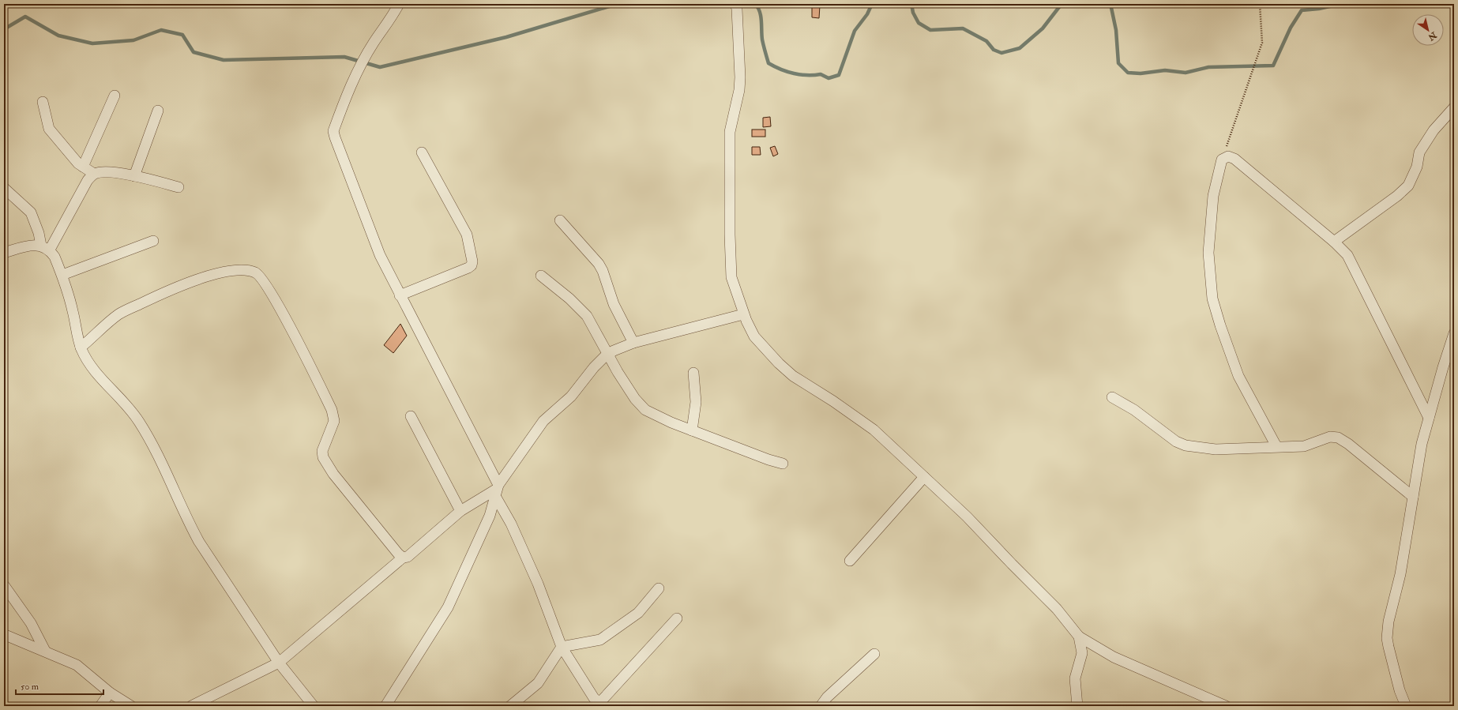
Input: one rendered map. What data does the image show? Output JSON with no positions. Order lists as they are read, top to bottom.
{
  "scale_bar": "50 m",
  "north": "bottom right"
}
